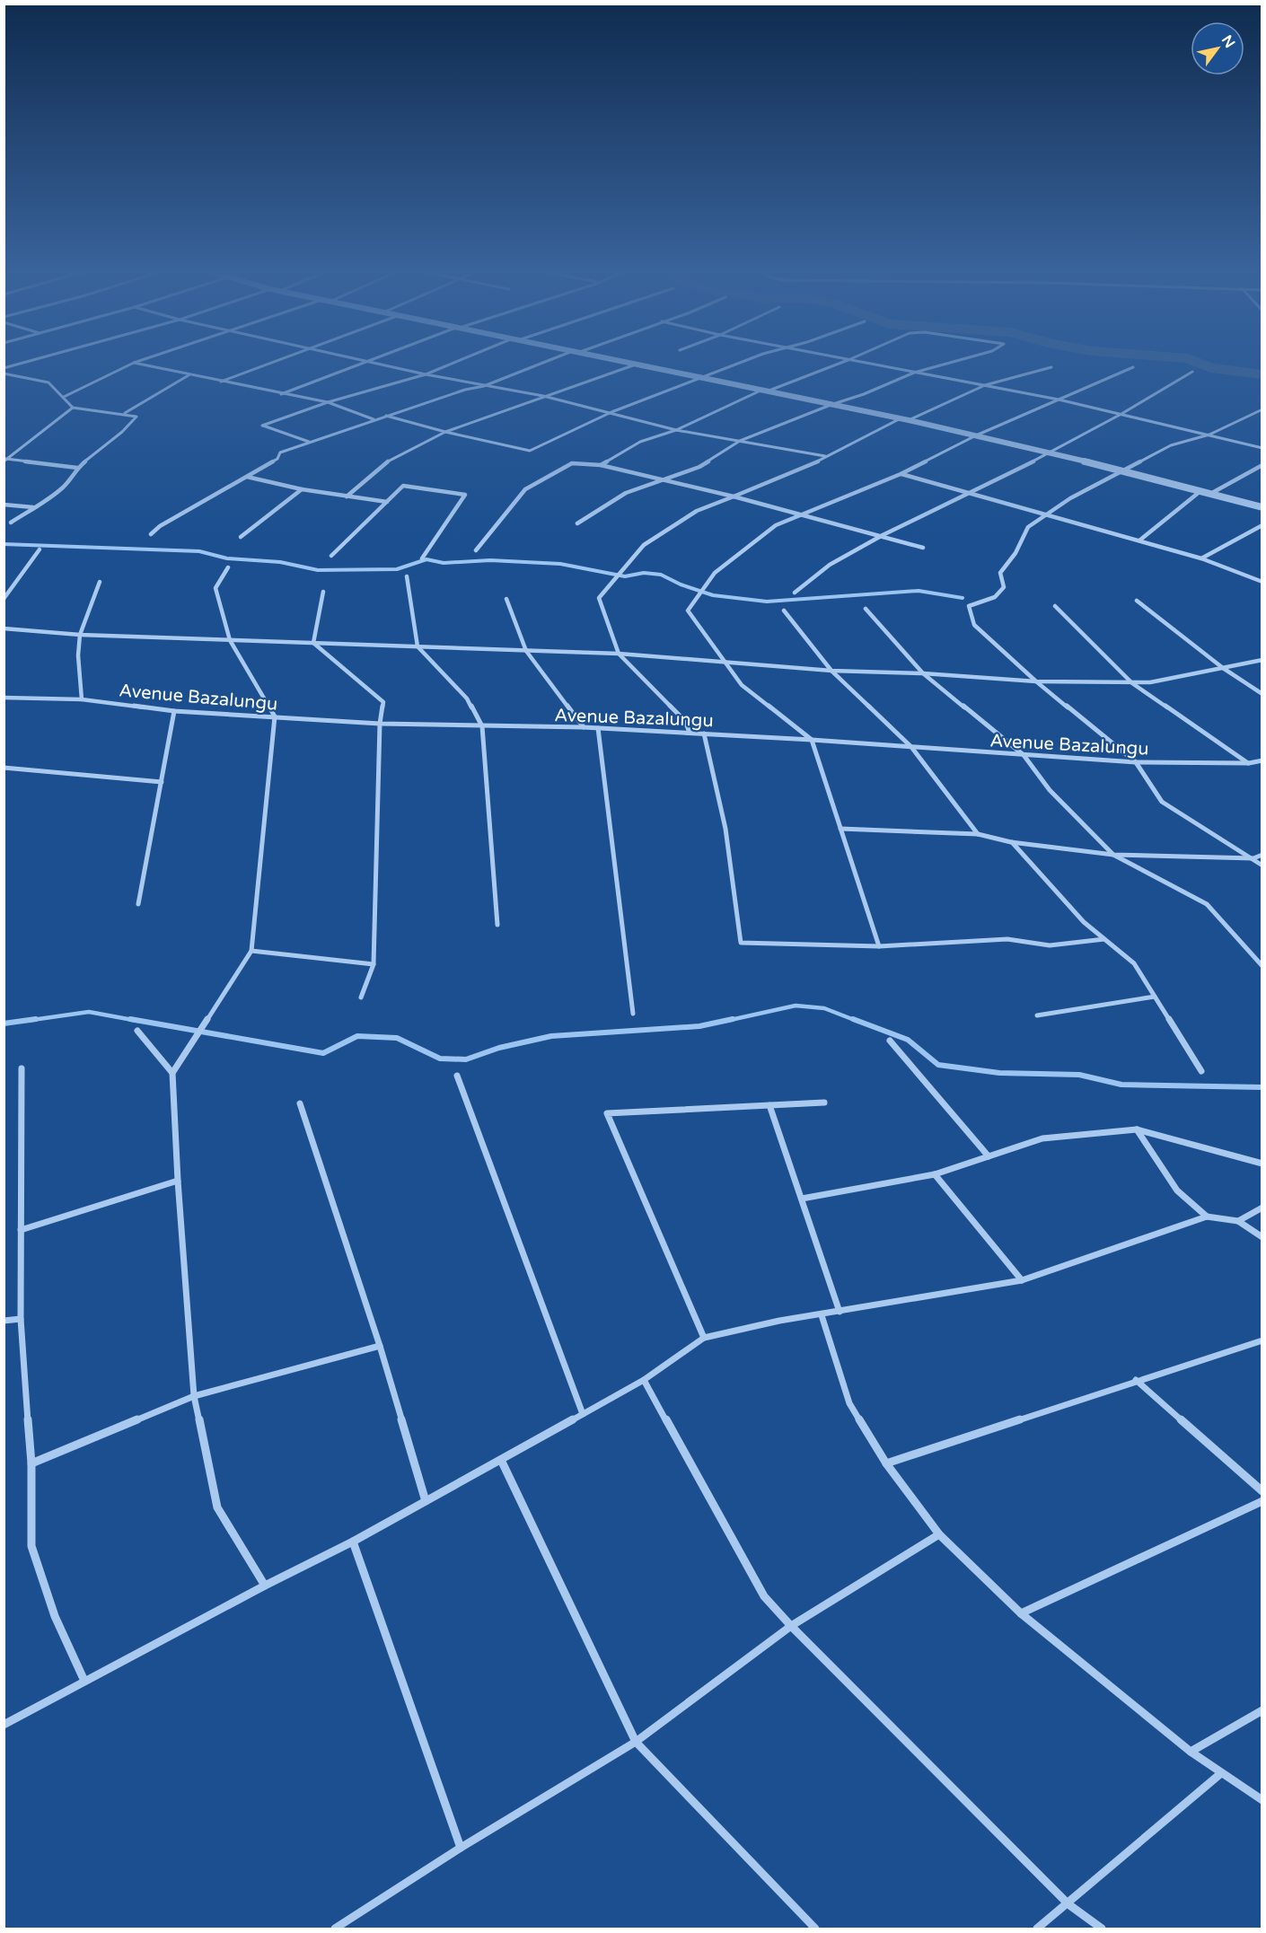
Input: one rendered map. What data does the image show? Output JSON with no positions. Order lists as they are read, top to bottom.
{
  "streets": {
    "street": ["Avenue Bazalungu"]
  },
  "north": "top right"
}
